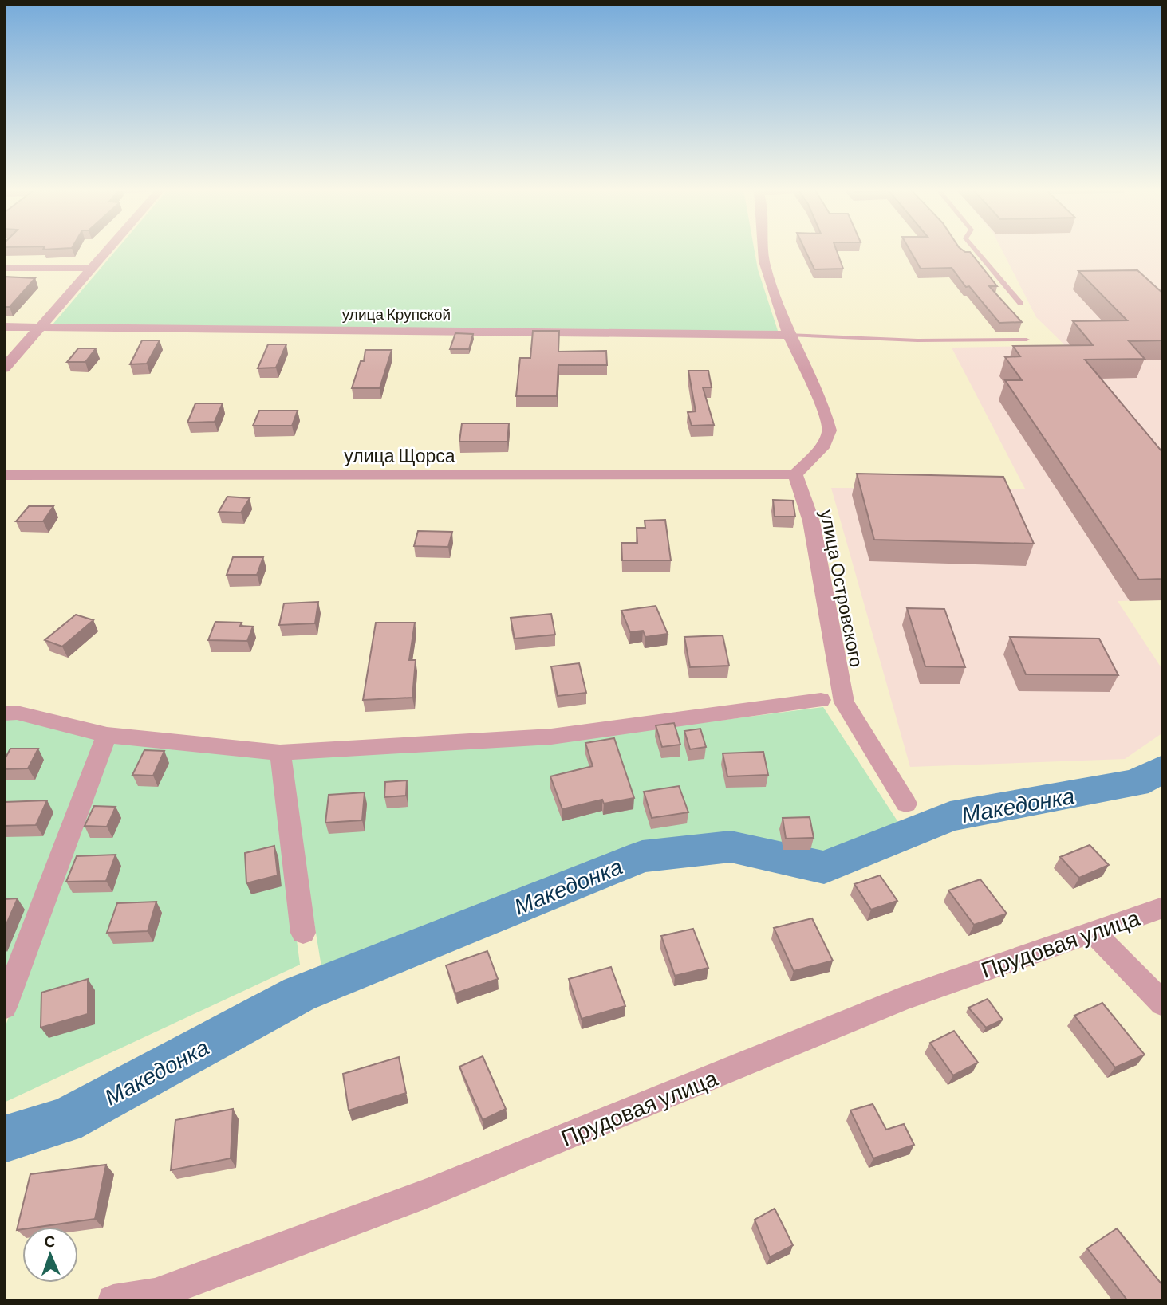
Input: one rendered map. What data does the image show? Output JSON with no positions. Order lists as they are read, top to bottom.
{
  "streets": {
    "street": [
      "улица Крупской",
      "улица Щорса",
      "улица Островского",
      "Прудовая улица"
    ]
  },
  "crossings": [
    ["улица Щорса", "улица Островского"]
  ],
  "water": ["Македонка"],
  "north": "top"
}
